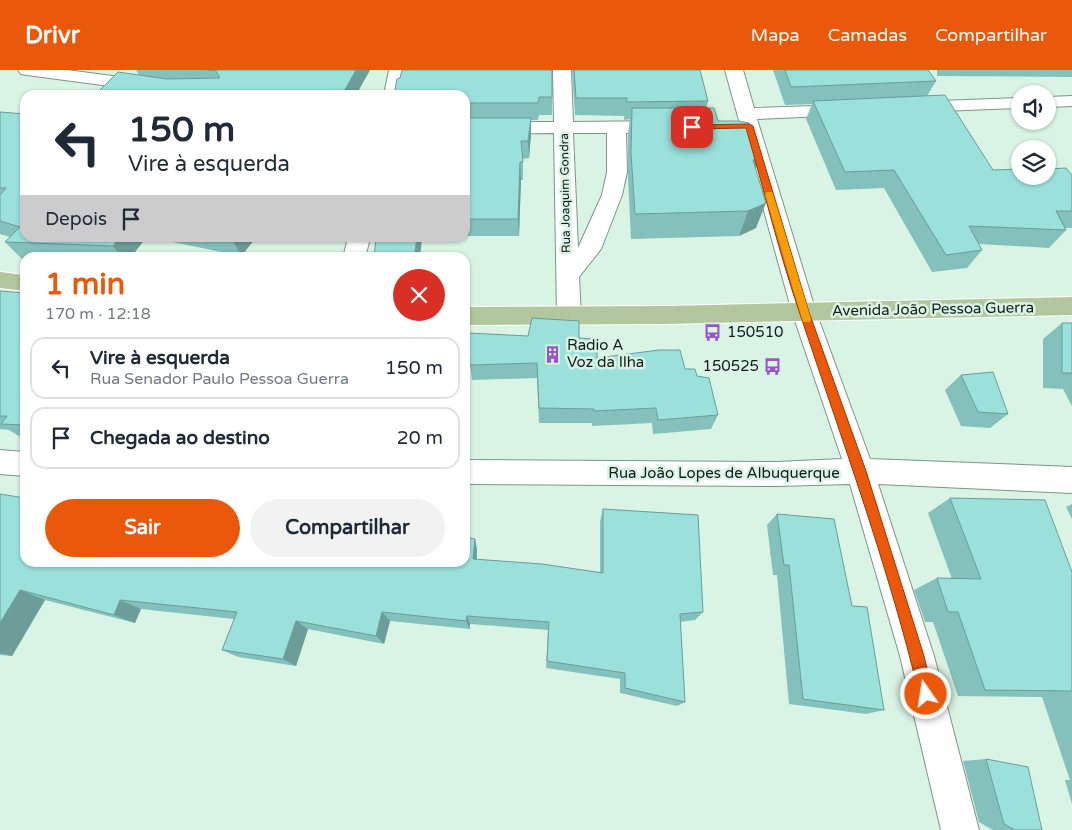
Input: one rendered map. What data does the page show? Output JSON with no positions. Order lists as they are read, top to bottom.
{
  "streets": {
    "main road": ["Avenida João Pessoa Guerra"],
    "street": ["Rua Joaquim Gondra", "Rua João Lopes de Albuquerque"]
  },
  "crossings": [
    ["Rua Joaquim Gondra", "Avenida João Pessoa Guerra"]
  ],
  "places": {
    "bus stop": ["150510", "150525"],
    "building": ["Radio A Voz da Ilha"]
  },
  "page": {
    "header": "Drivr",
    "nav": ["Mapa", "Camadas", "Compartilhar"],
    "turn": ["150 m", "Vire à esquerda"],
    "then": "Depois",
    "heading": ["1 min", "170 m · 12:18"],
    "list": [
      {
        "name": "Vire à esquerda",
        "note": "Rua Senador Paulo Pessoa Guerra",
        "value": "150 m"
      },
      {
        "name": "Chegada ao destino",
        "value": "20 m"
      }
    ],
    "buttons": ["Sair", "Compartilhar"]
  }
}
